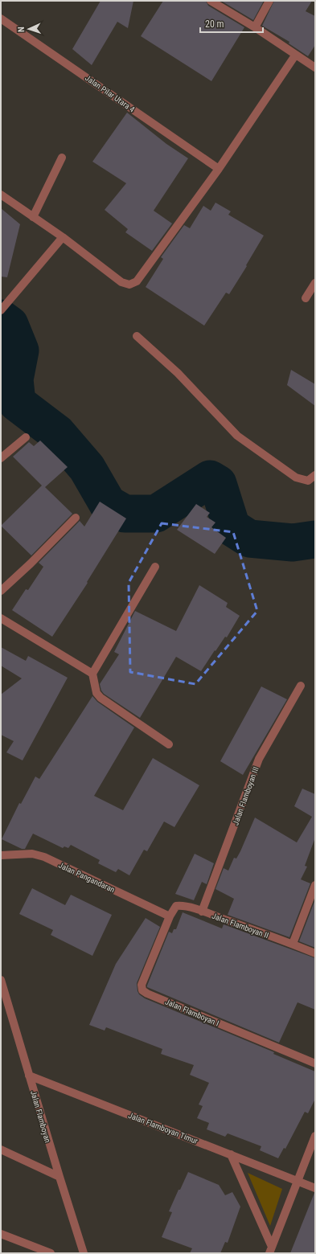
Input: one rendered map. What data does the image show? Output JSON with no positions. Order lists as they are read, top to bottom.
{
  "streets": {
    "street": [
      "Jalan Pilar Utara 4",
      "Jalan Flamboyan III",
      "Jalan Pangandaran",
      "Jalan Flamboyan II",
      "Jalan Flamboyan I",
      "Jalan Flamboyan",
      "Jalan Flamboyan Timur"
    ]
  },
  "crossings": [
    ["Jalan Flamboyan III", "Jalan Flamboyan II"],
    ["Jalan Pangandaran", "Jalan Flamboyan II"],
    ["Jalan Pangandaran", "Jalan Flamboyan I"],
    ["Jalan Flamboyan II", "Jalan Flamboyan I"],
    ["Jalan Flamboyan", "Jalan Flamboyan Timur"]
  ],
  "scale_bar": "20 m",
  "north": "left"
}
